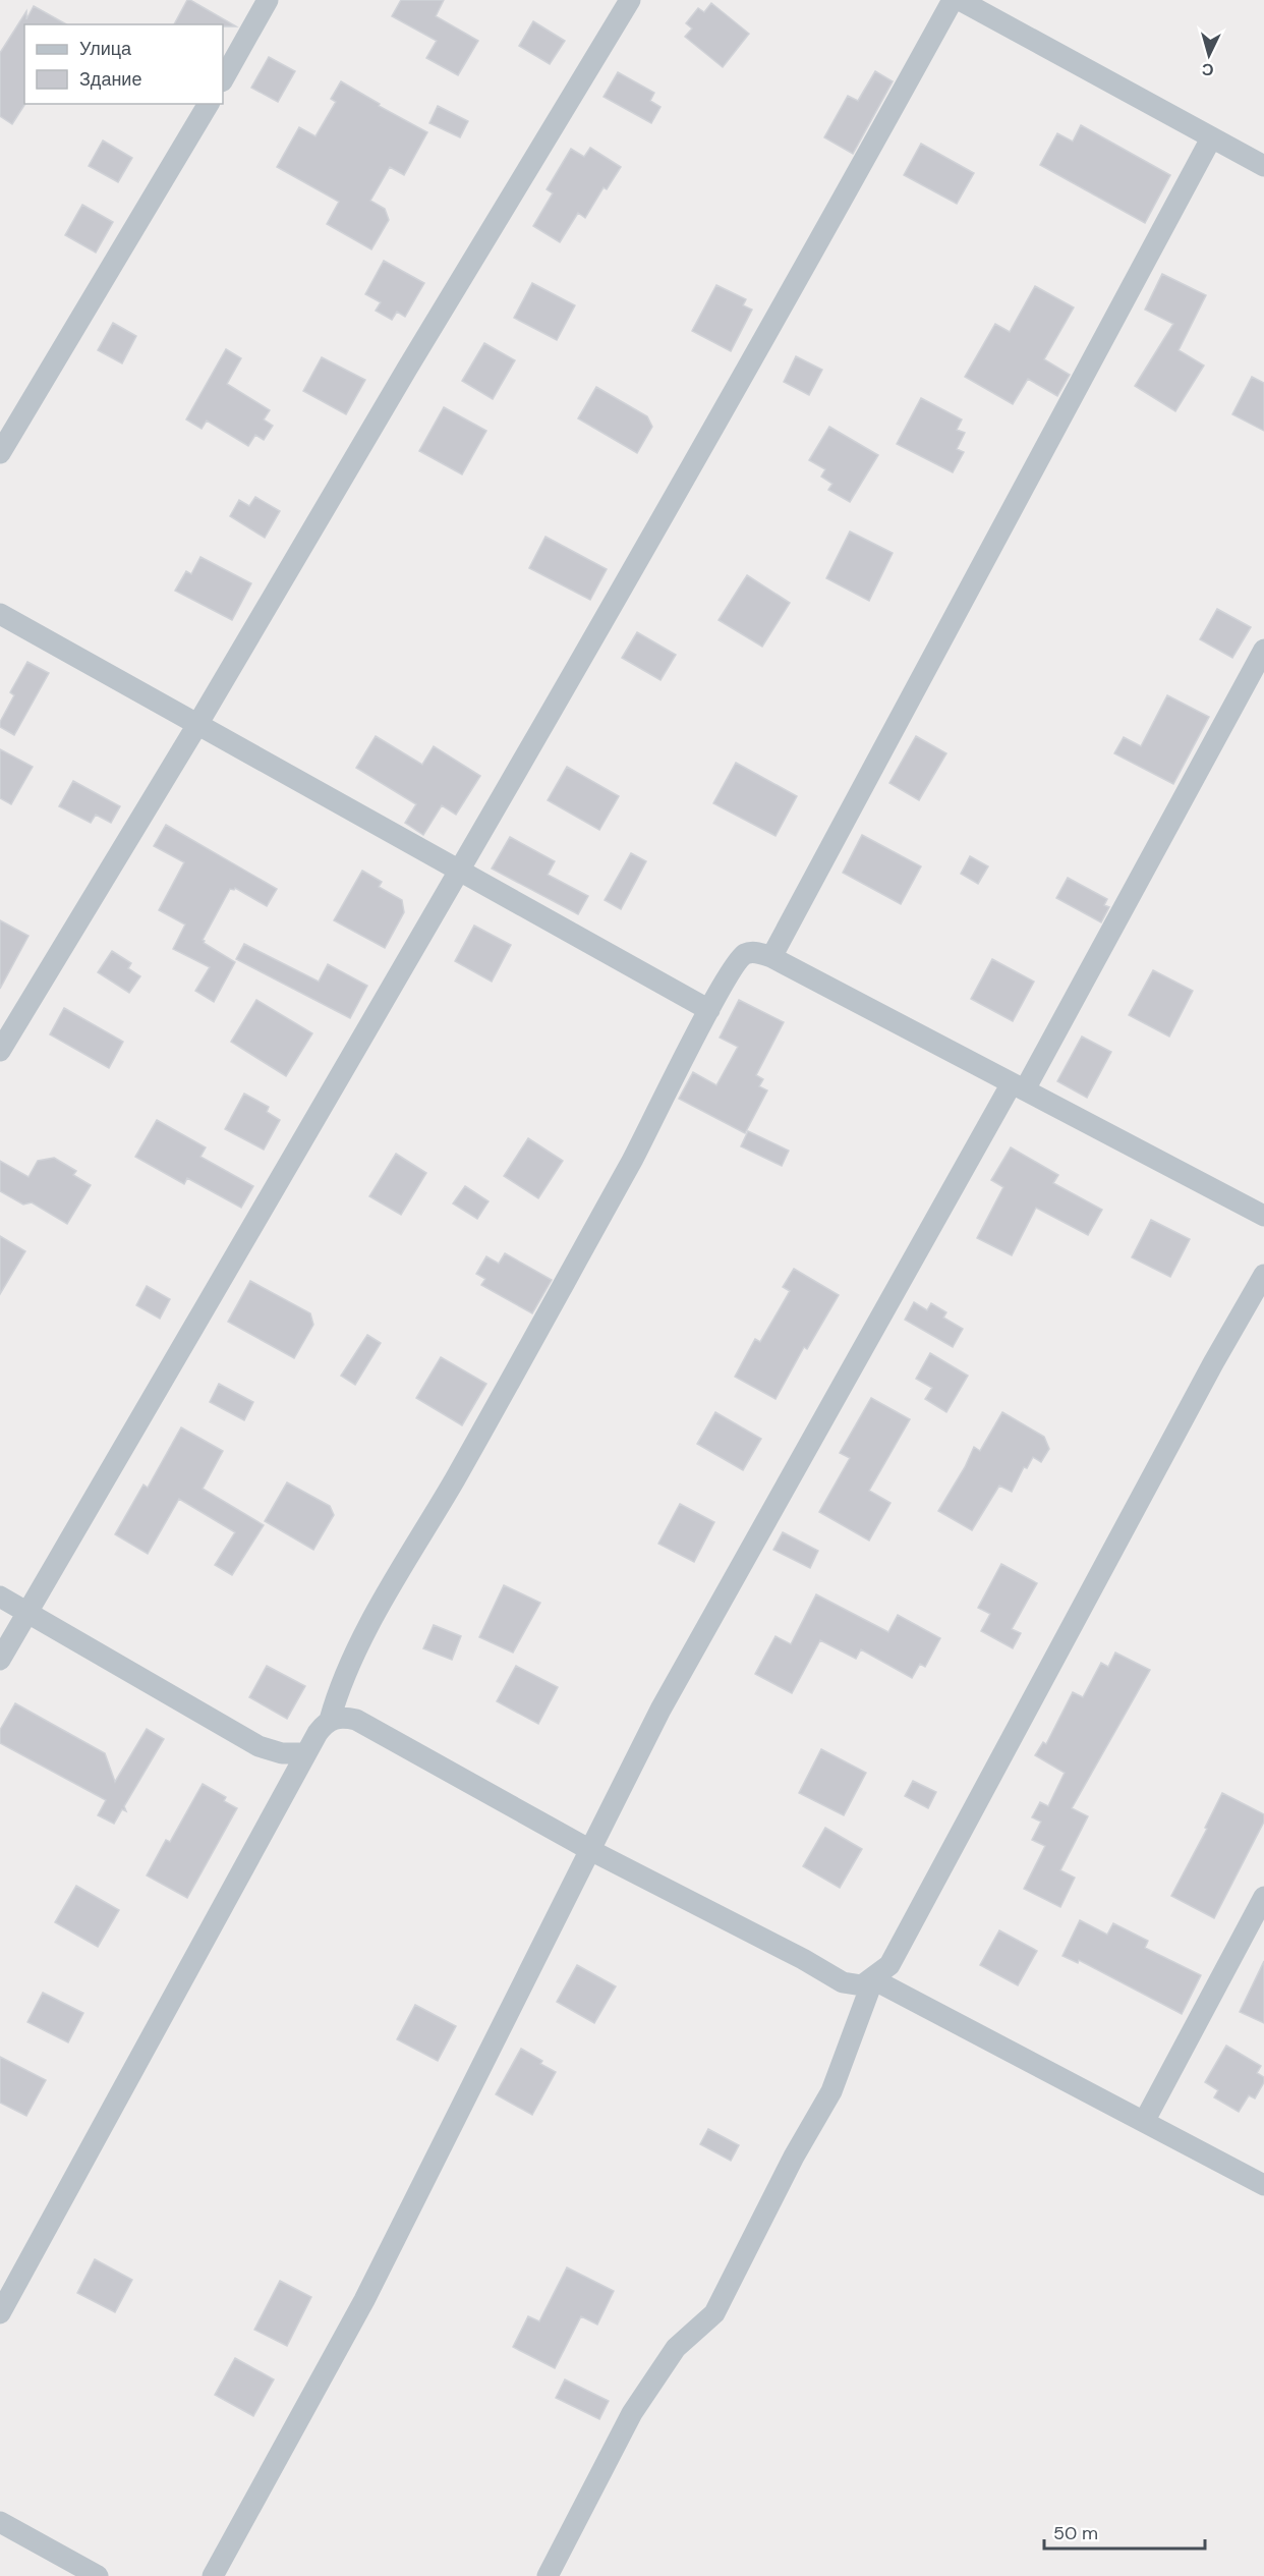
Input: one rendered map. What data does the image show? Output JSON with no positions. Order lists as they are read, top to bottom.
{
  "legend": ["Улица", "Здание"],
  "scale_bar": "50 m",
  "north": "bottom"
}
